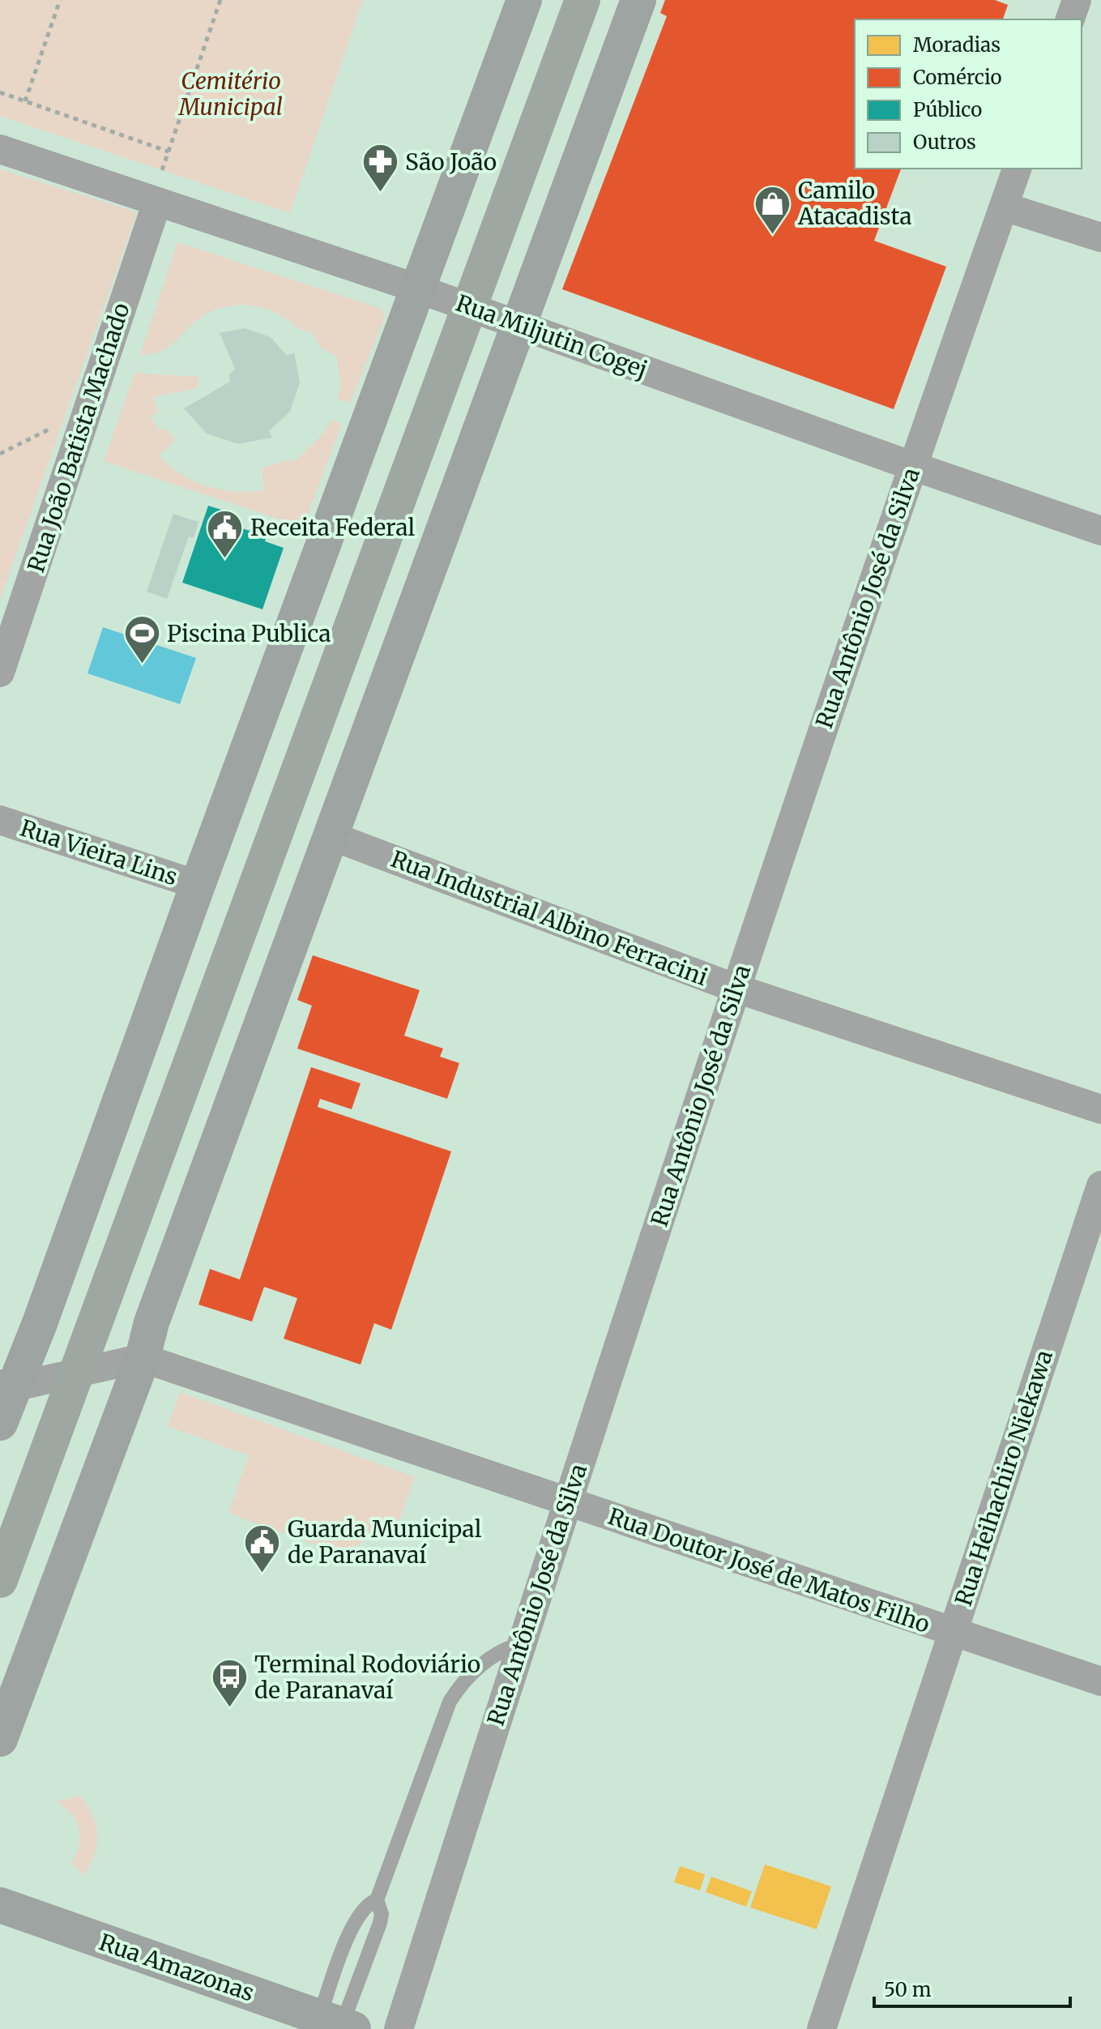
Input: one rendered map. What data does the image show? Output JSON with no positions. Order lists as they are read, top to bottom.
{
  "streets": {
    "street": [
      "Rua Miljutin Cogej",
      "Rua João Batista Machado",
      "Rua Antônio José da Silva",
      "Rua Vieira Lins",
      "Rua Industrial Albino Ferracini",
      "Rua Heihachiro Niekawa",
      "Rua Doutor José de Matos Filho",
      "Rua Amazonas"
    ]
  },
  "crossings": [
    ["Rua Miljutin Cogej", "Rua João Batista Machado"],
    ["Rua Miljutin Cogej", "Rua Antônio José da Silva"],
    ["Rua Antônio José da Silva", "Rua Industrial Albino Ferracini"],
    ["Rua Antônio José da Silva", "Rua Doutor José de Matos Filho"],
    ["Rua Heihachiro Niekawa", "Rua Doutor José de Matos Filho"]
  ],
  "parks": ["Cemitério Municipal"],
  "places": {
    "pharmacy": ["São João"],
    "shop": ["Camilo Atacadista"],
    "public building": ["Receita Federal", "Guarda Municipal de Paranavaí"],
    "sports": ["Piscina Publica"],
    "bus stop": ["Terminal Rodoviário de Paranavaí"]
  },
  "legend": [
    "Moradias",
    "Comércio",
    "Público",
    "Outros"
  ],
  "scale_bar": "50 m"
}
